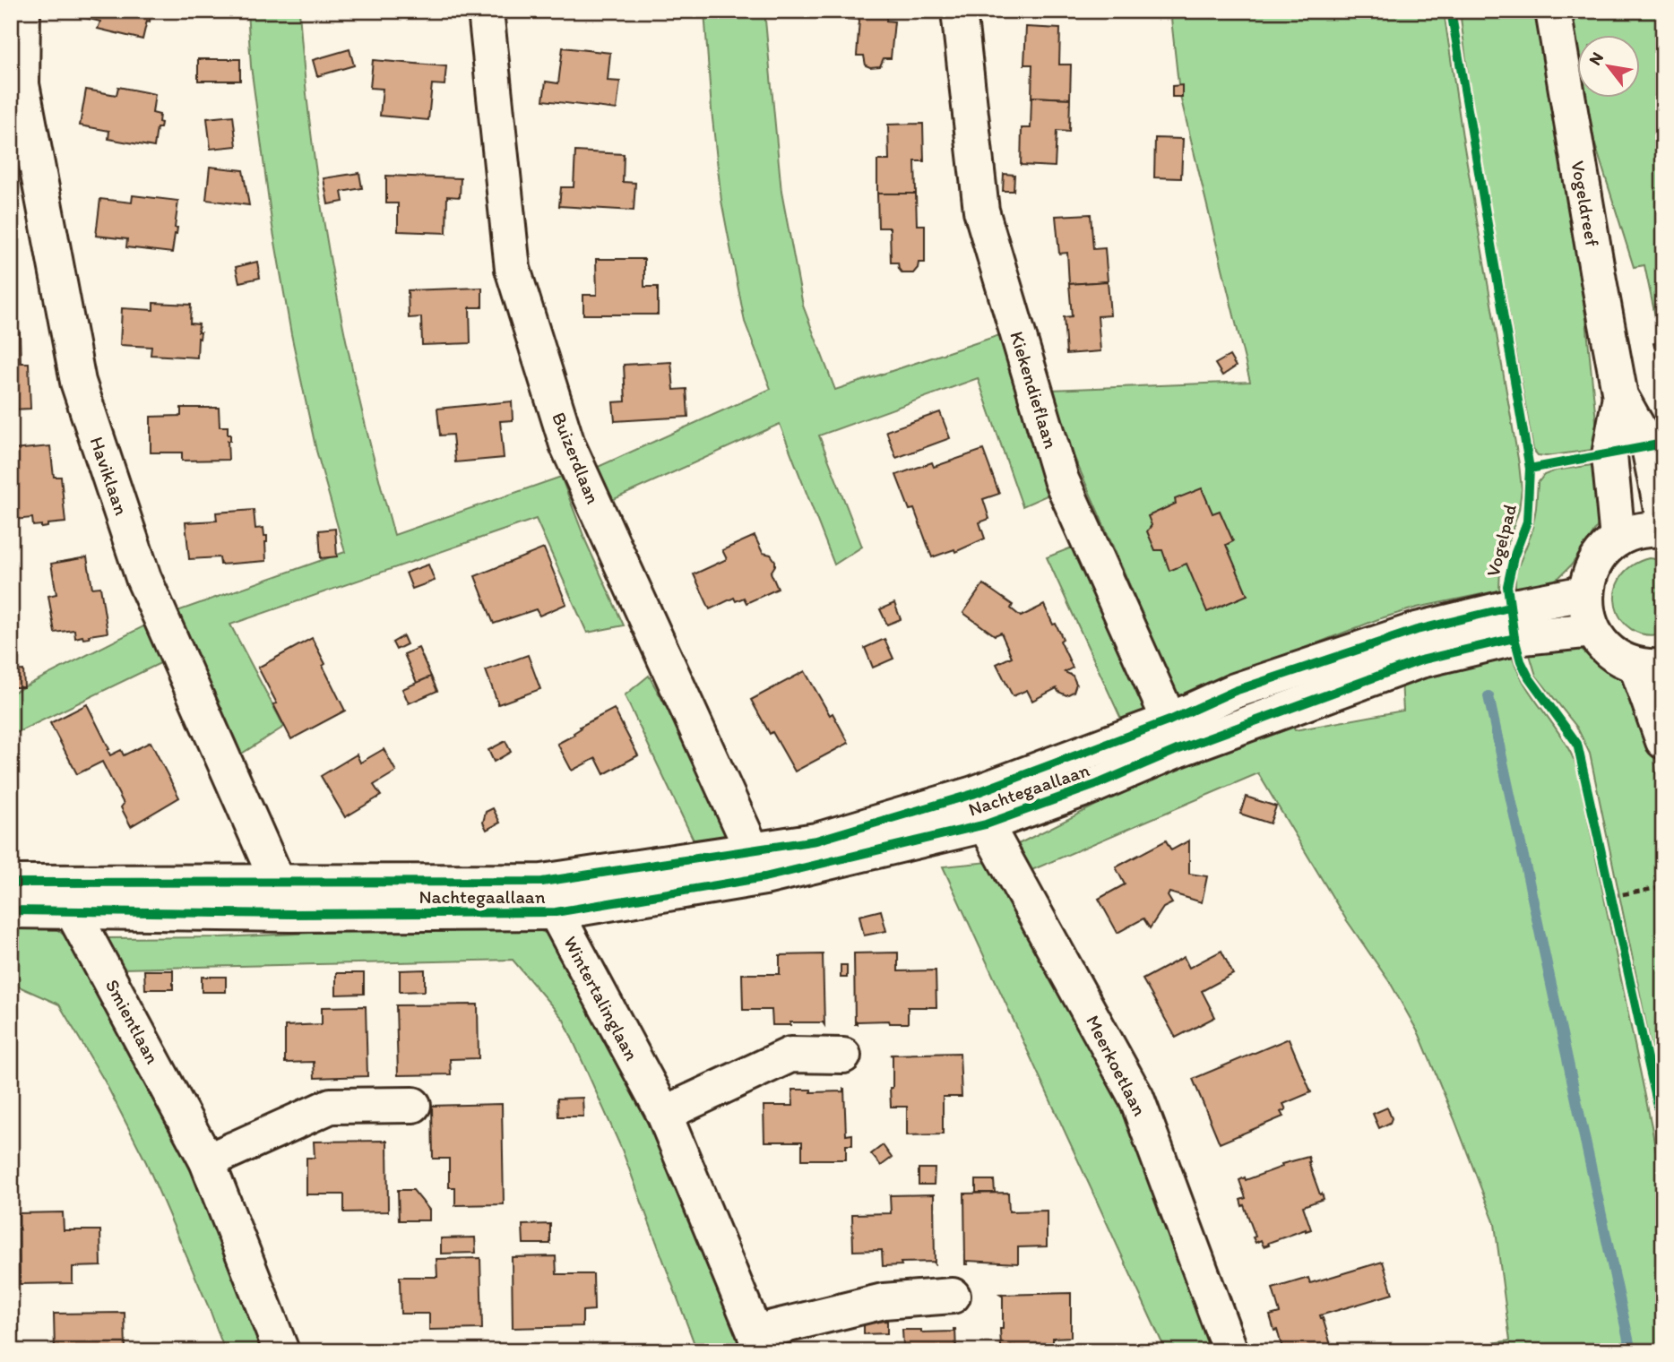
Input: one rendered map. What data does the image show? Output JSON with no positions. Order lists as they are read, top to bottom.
{
  "streets": {
    "street": [
      "Vogeldreef",
      "Kiekendieflaan",
      "Buizerdlaan",
      "Haviklaan",
      "Nachtegaallaan",
      "Wintertalinglaan",
      "Smientlaan",
      "Meerkoetlaan"
    ],
    "cycle path": ["Vogelpad"]
  },
  "crossings": [
    ["Kiekendieflaan", "Nachtegaallaan"],
    ["Buizerdlaan", "Nachtegaallaan"],
    ["Haviklaan", "Nachtegaallaan"],
    ["Nachtegaallaan", "Wintertalinglaan"],
    ["Nachtegaallaan", "Smientlaan"],
    ["Nachtegaallaan", "Meerkoetlaan"]
  ],
  "north": "top left"
}
